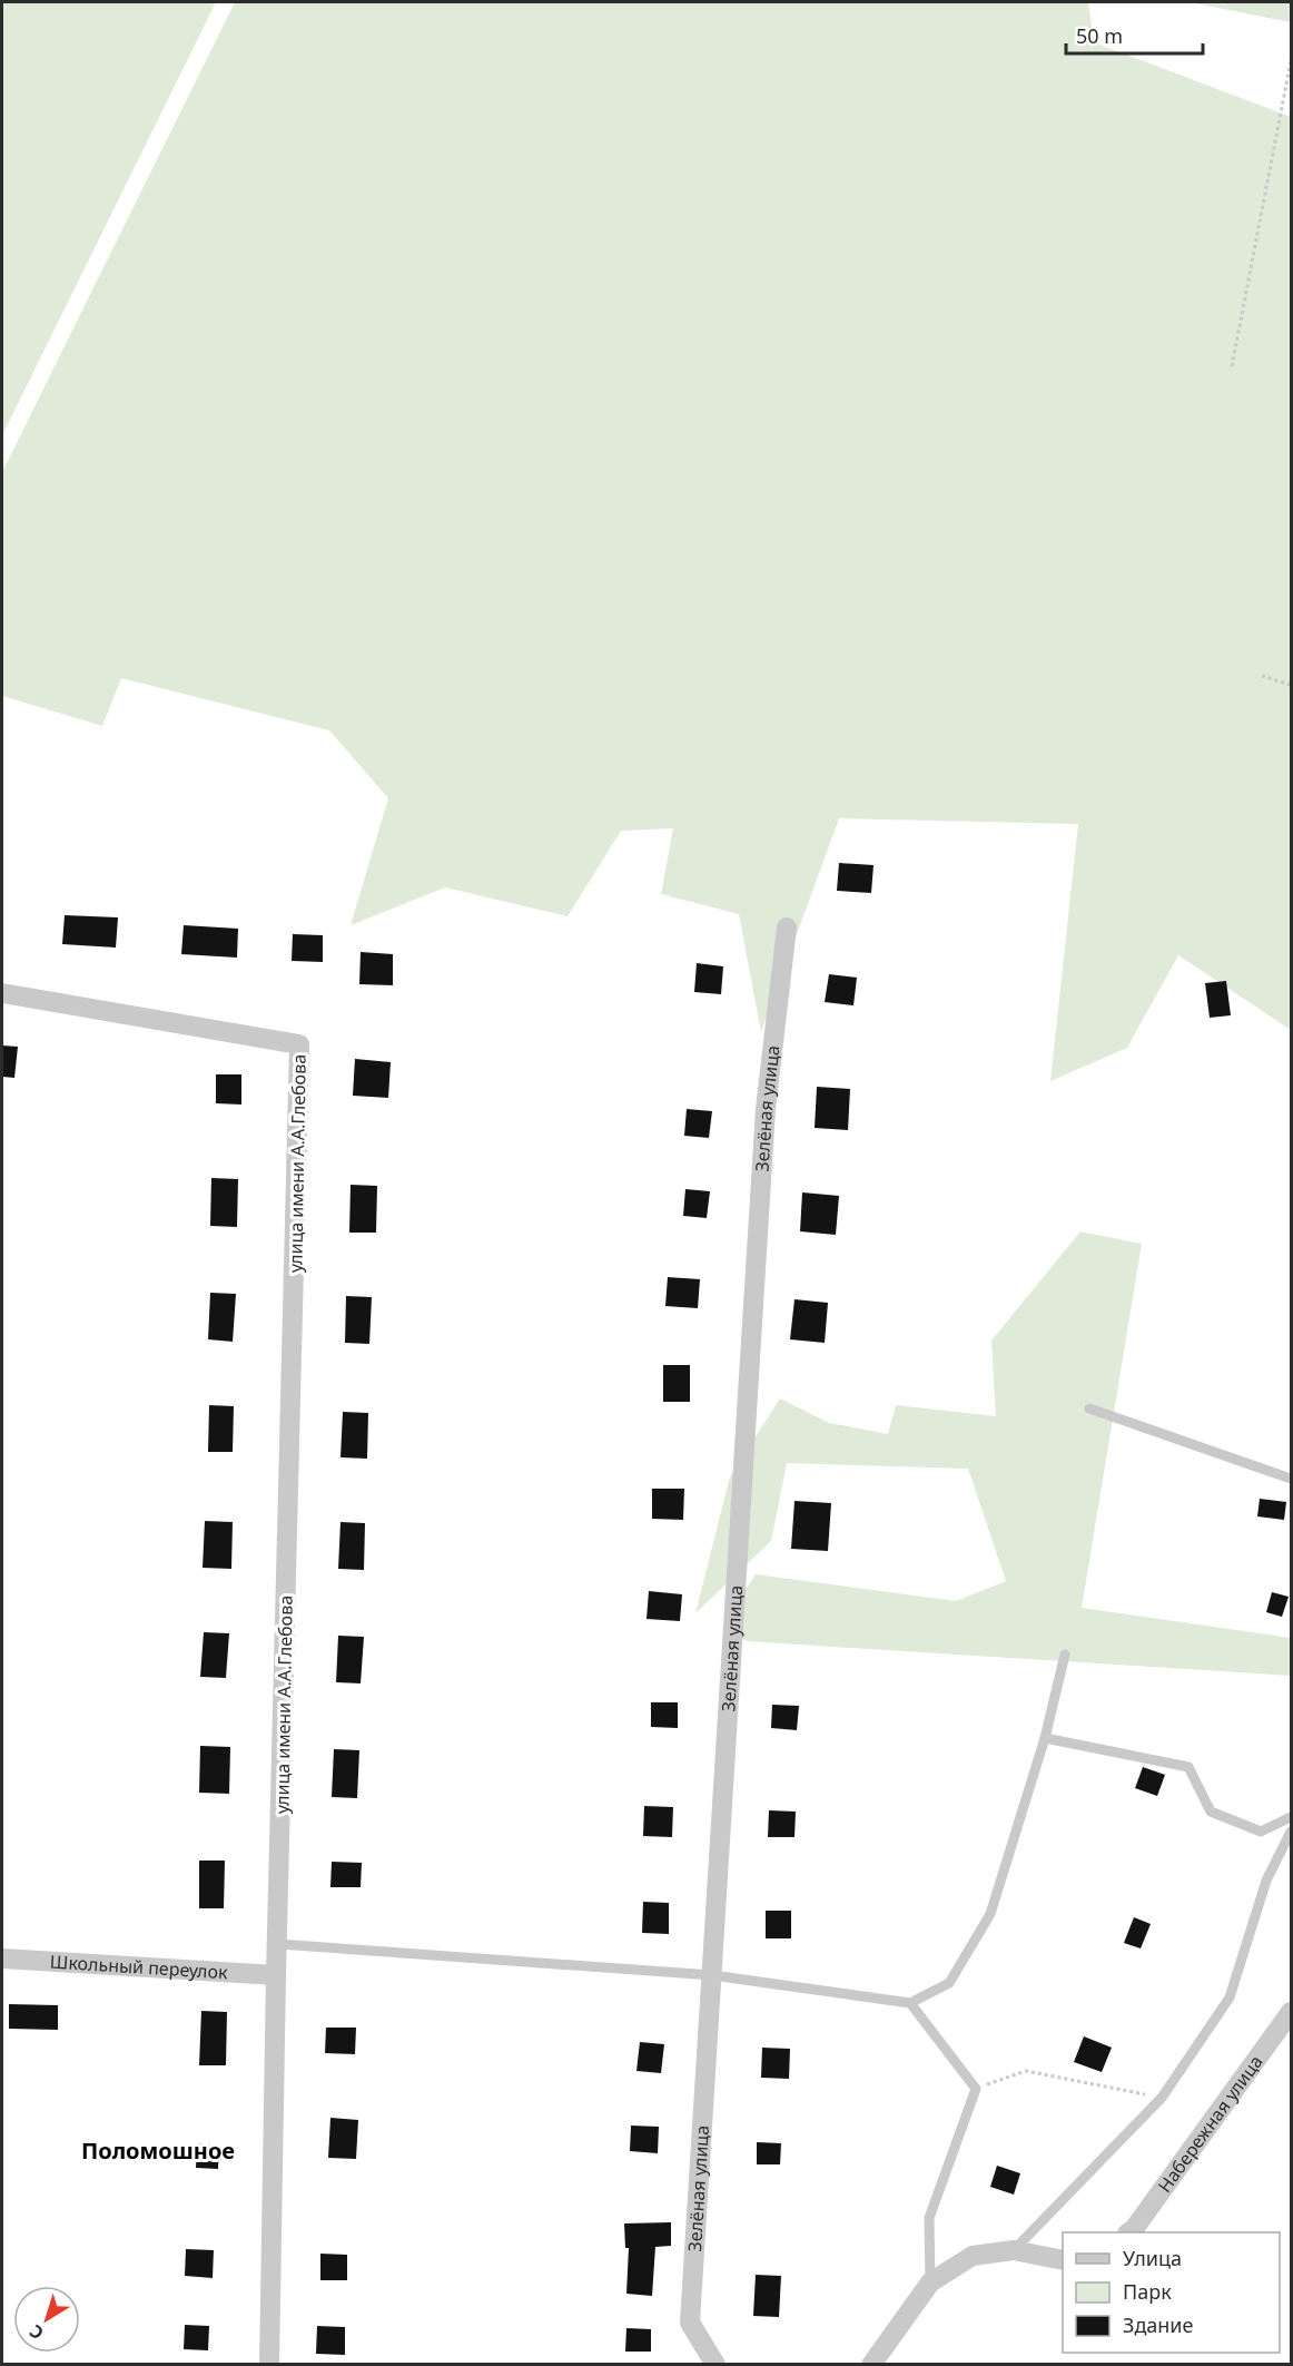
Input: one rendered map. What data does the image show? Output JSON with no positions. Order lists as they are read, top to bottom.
{
  "streets": {
    "street": [
      "Зелёная улица",
      "улица имени А.А.Глебова",
      "Школьный переулок",
      "Набережная улица"
    ]
  },
  "crossings": [
    ["улица имени А.А.Глебова", "Школьный переулок"]
  ],
  "districts": ["Поломошное"],
  "legend": ["Улица", "Парк", "Здание"],
  "scale_bar": "50 m",
  "north": "bottom left"
}
